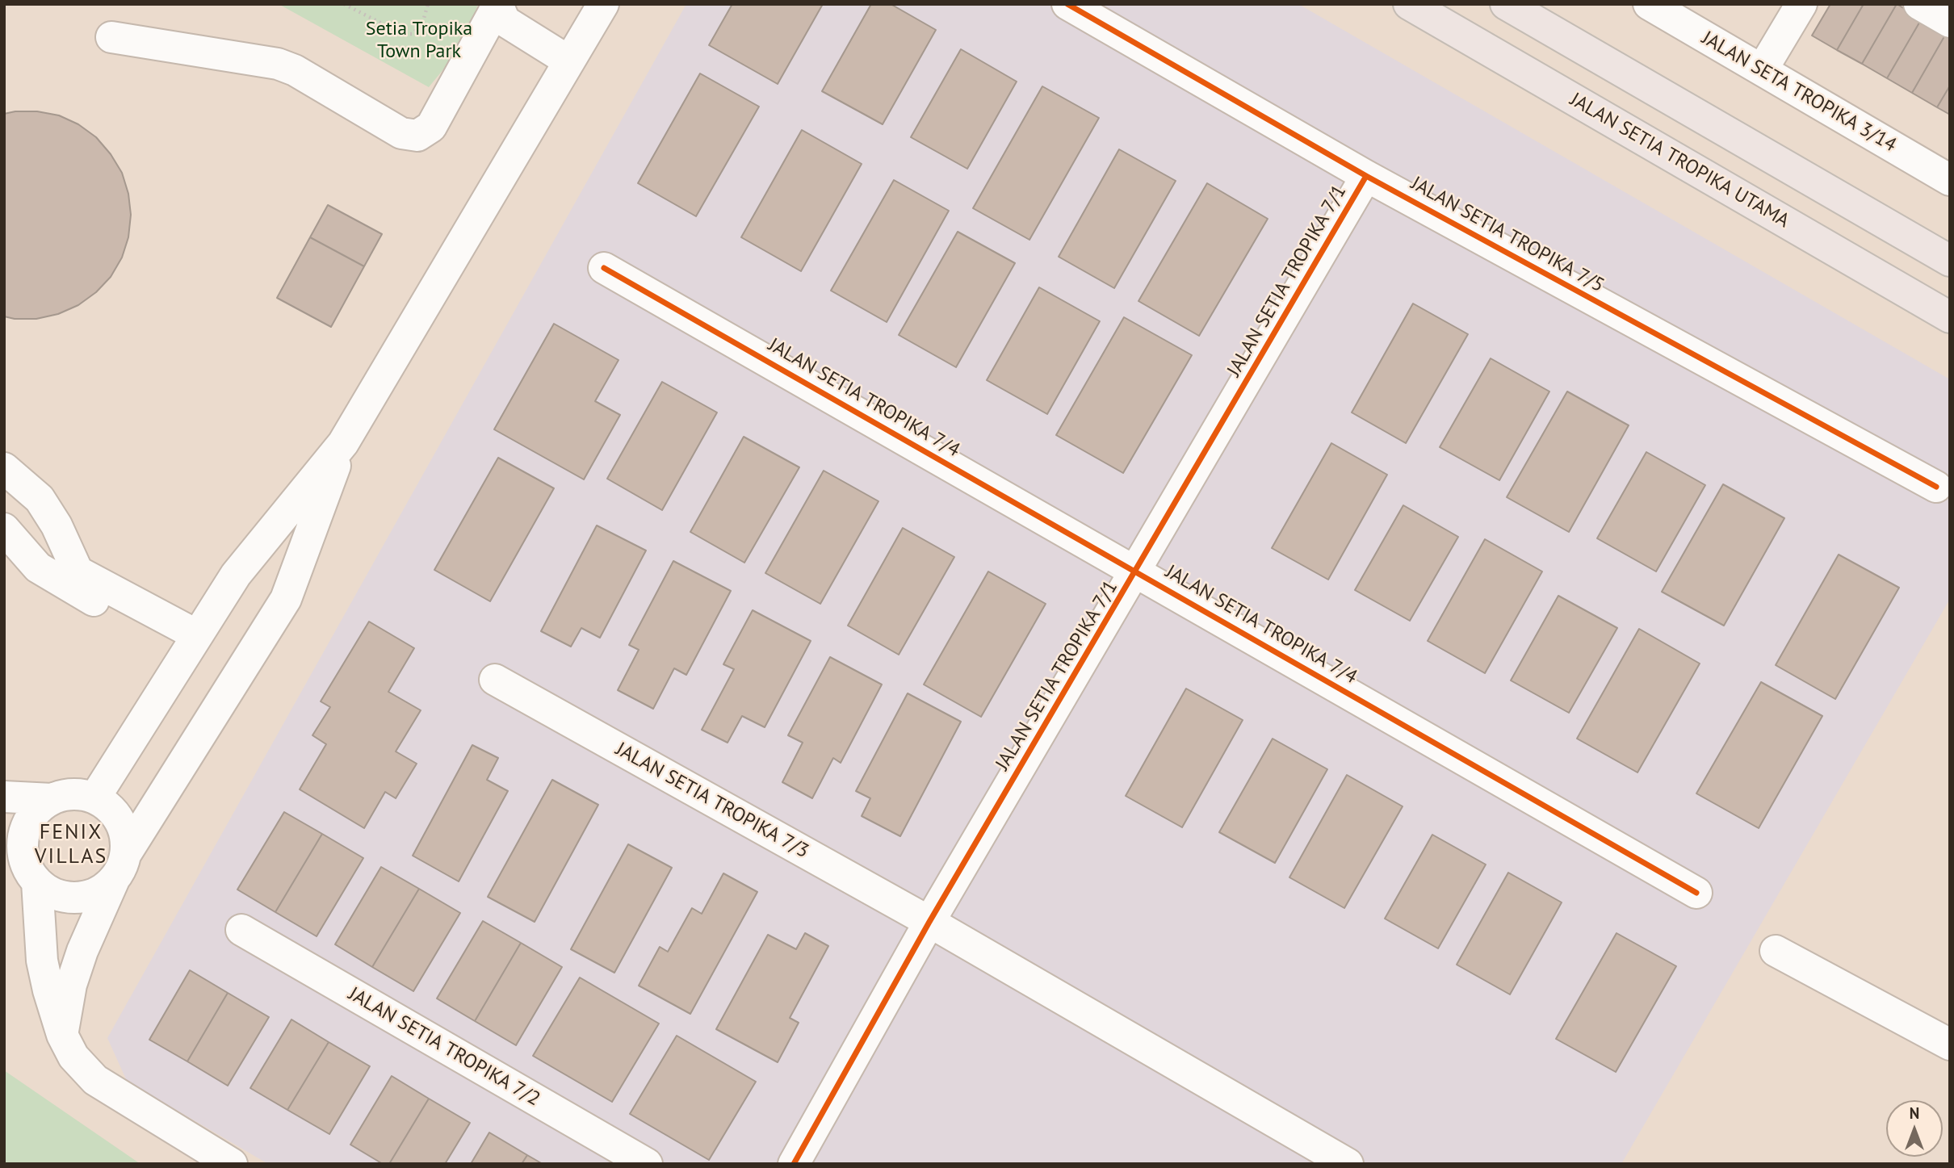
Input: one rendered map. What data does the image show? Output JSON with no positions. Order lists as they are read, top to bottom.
{
  "streets": {
    "main road": ["JALAN SETIA TROPIKA UTAMA"],
    "street": [
      "JALAN SETA TROPIKA 3/14",
      "JALAN SETIA TROPIKA 7/5",
      "JALAN SETIA TROPIKA 7/1",
      "JALAN SETIA TROPIKA 7/4",
      "JALAN SETIA TROPIKA 7/3",
      "JALAN SETIA TROPIKA 7/2"
    ]
  },
  "crossings": [
    ["JALAN SETIA TROPIKA 7/5", "JALAN SETIA TROPIKA 7/1"],
    ["JALAN SETIA TROPIKA 7/1", "JALAN SETIA TROPIKA 7/4"],
    ["JALAN SETIA TROPIKA 7/1", "JALAN SETIA TROPIKA 7/3"]
  ],
  "districts": ["FENIX VILLAS"],
  "parks": ["Setia Tropika Town Park"],
  "north": "top"
}
